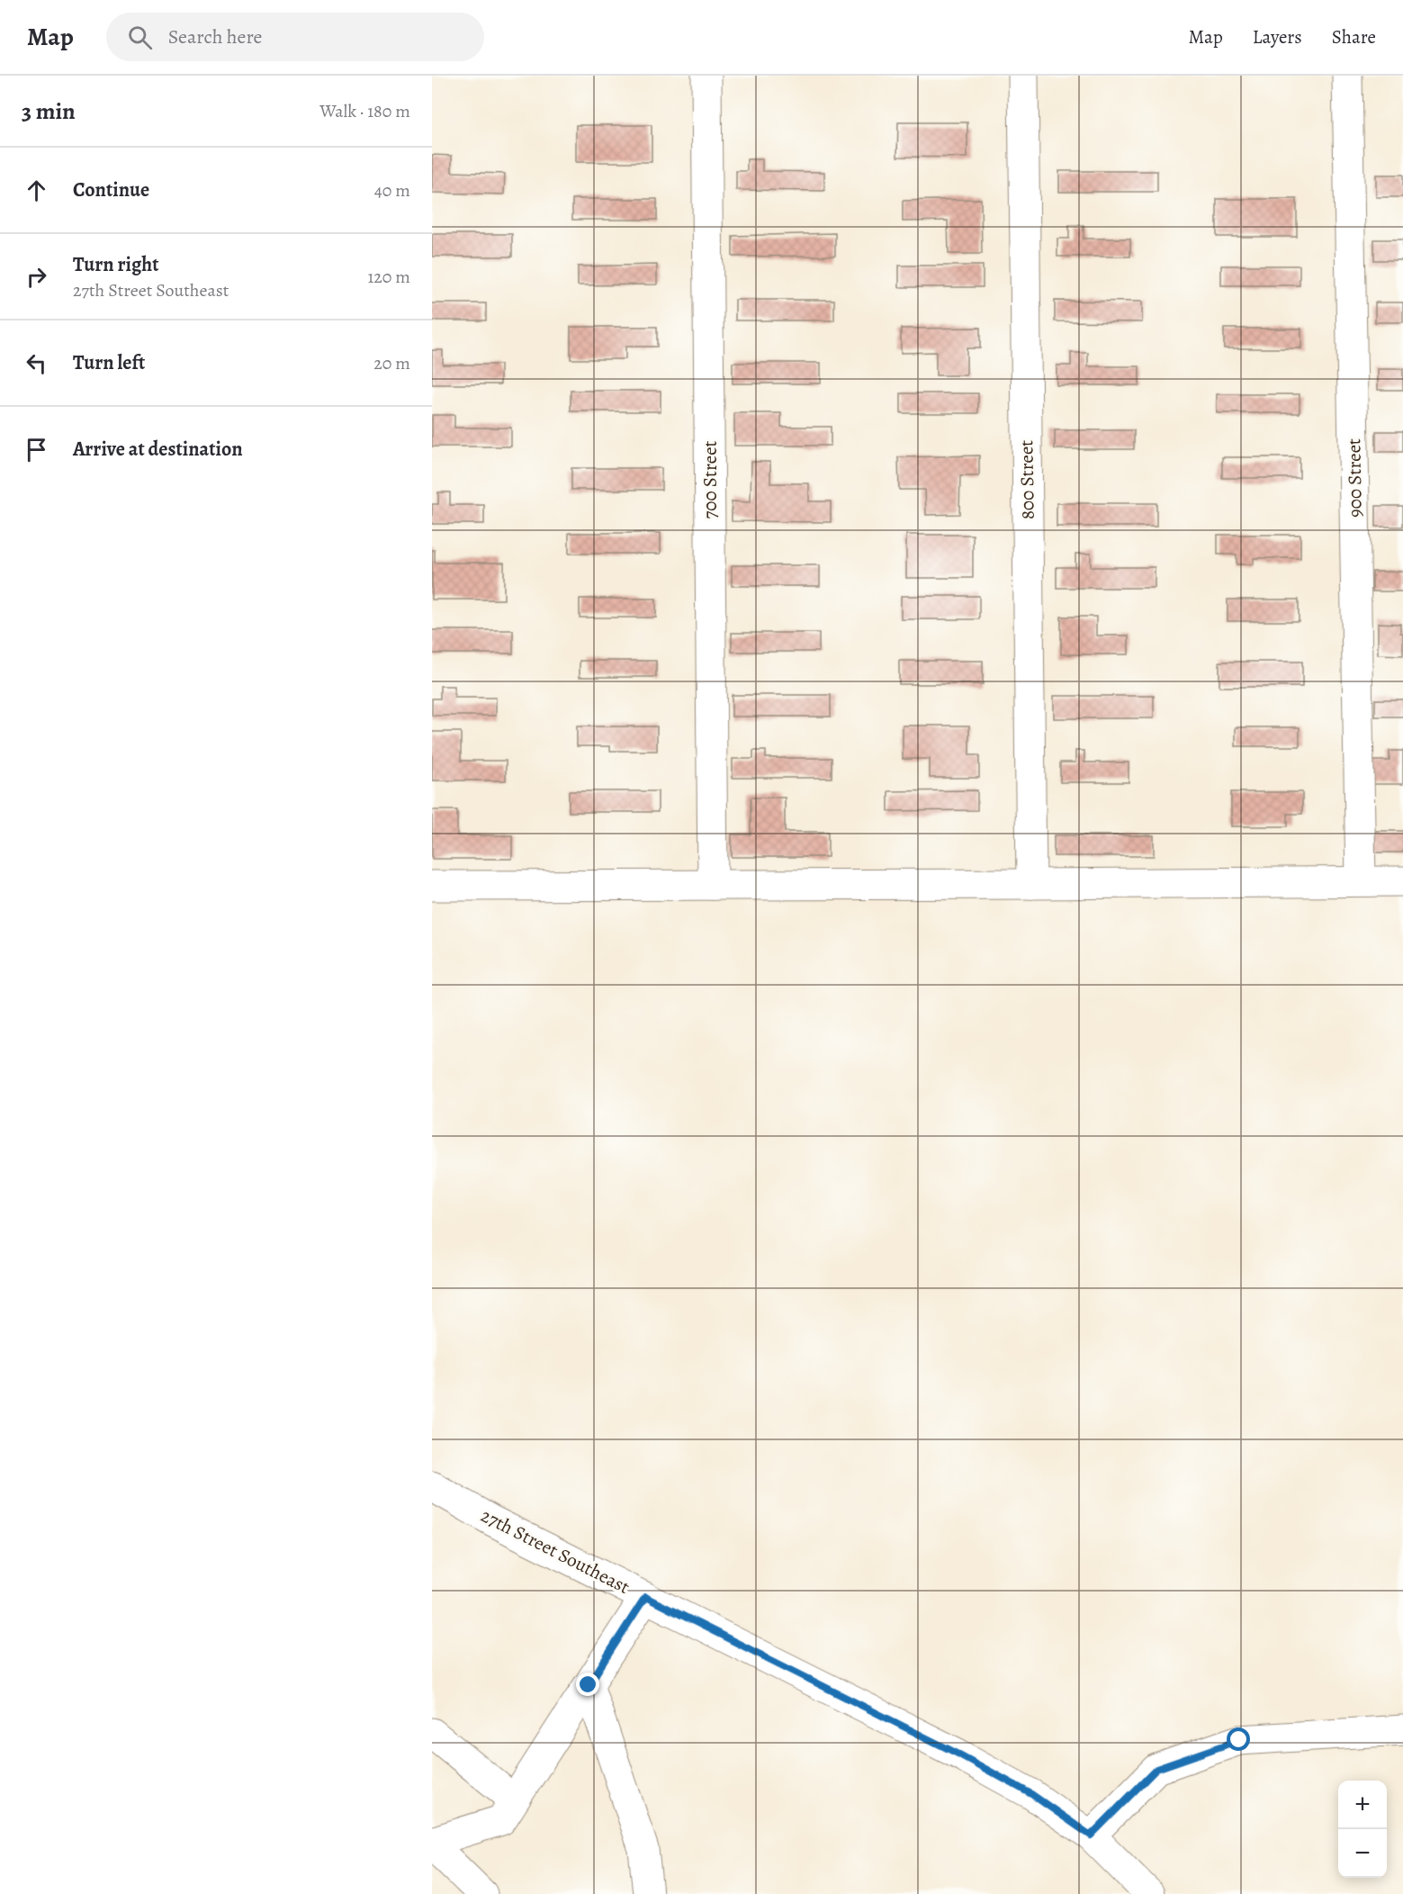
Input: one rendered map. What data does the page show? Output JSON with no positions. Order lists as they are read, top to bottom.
{
  "streets": {
    "street": [
      "900 Street",
      "700 Street",
      "800 Street",
      "27th Street Southeast"
    ]
  },
  "page": {
    "header": "Map",
    "search": "Search here",
    "nav": ["Map", "Layers", "Share"],
    "heading": ["3 min", "Walk · 180 m"],
    "list": [
      ["Continue", "40 m"],
      ["Turn right", "27th Street Southeast", "120 m"],
      ["Turn left", "20 m"],
      "Arrive at destination"
    ],
    "map_buttons": ["+", "−"]
  }
}
